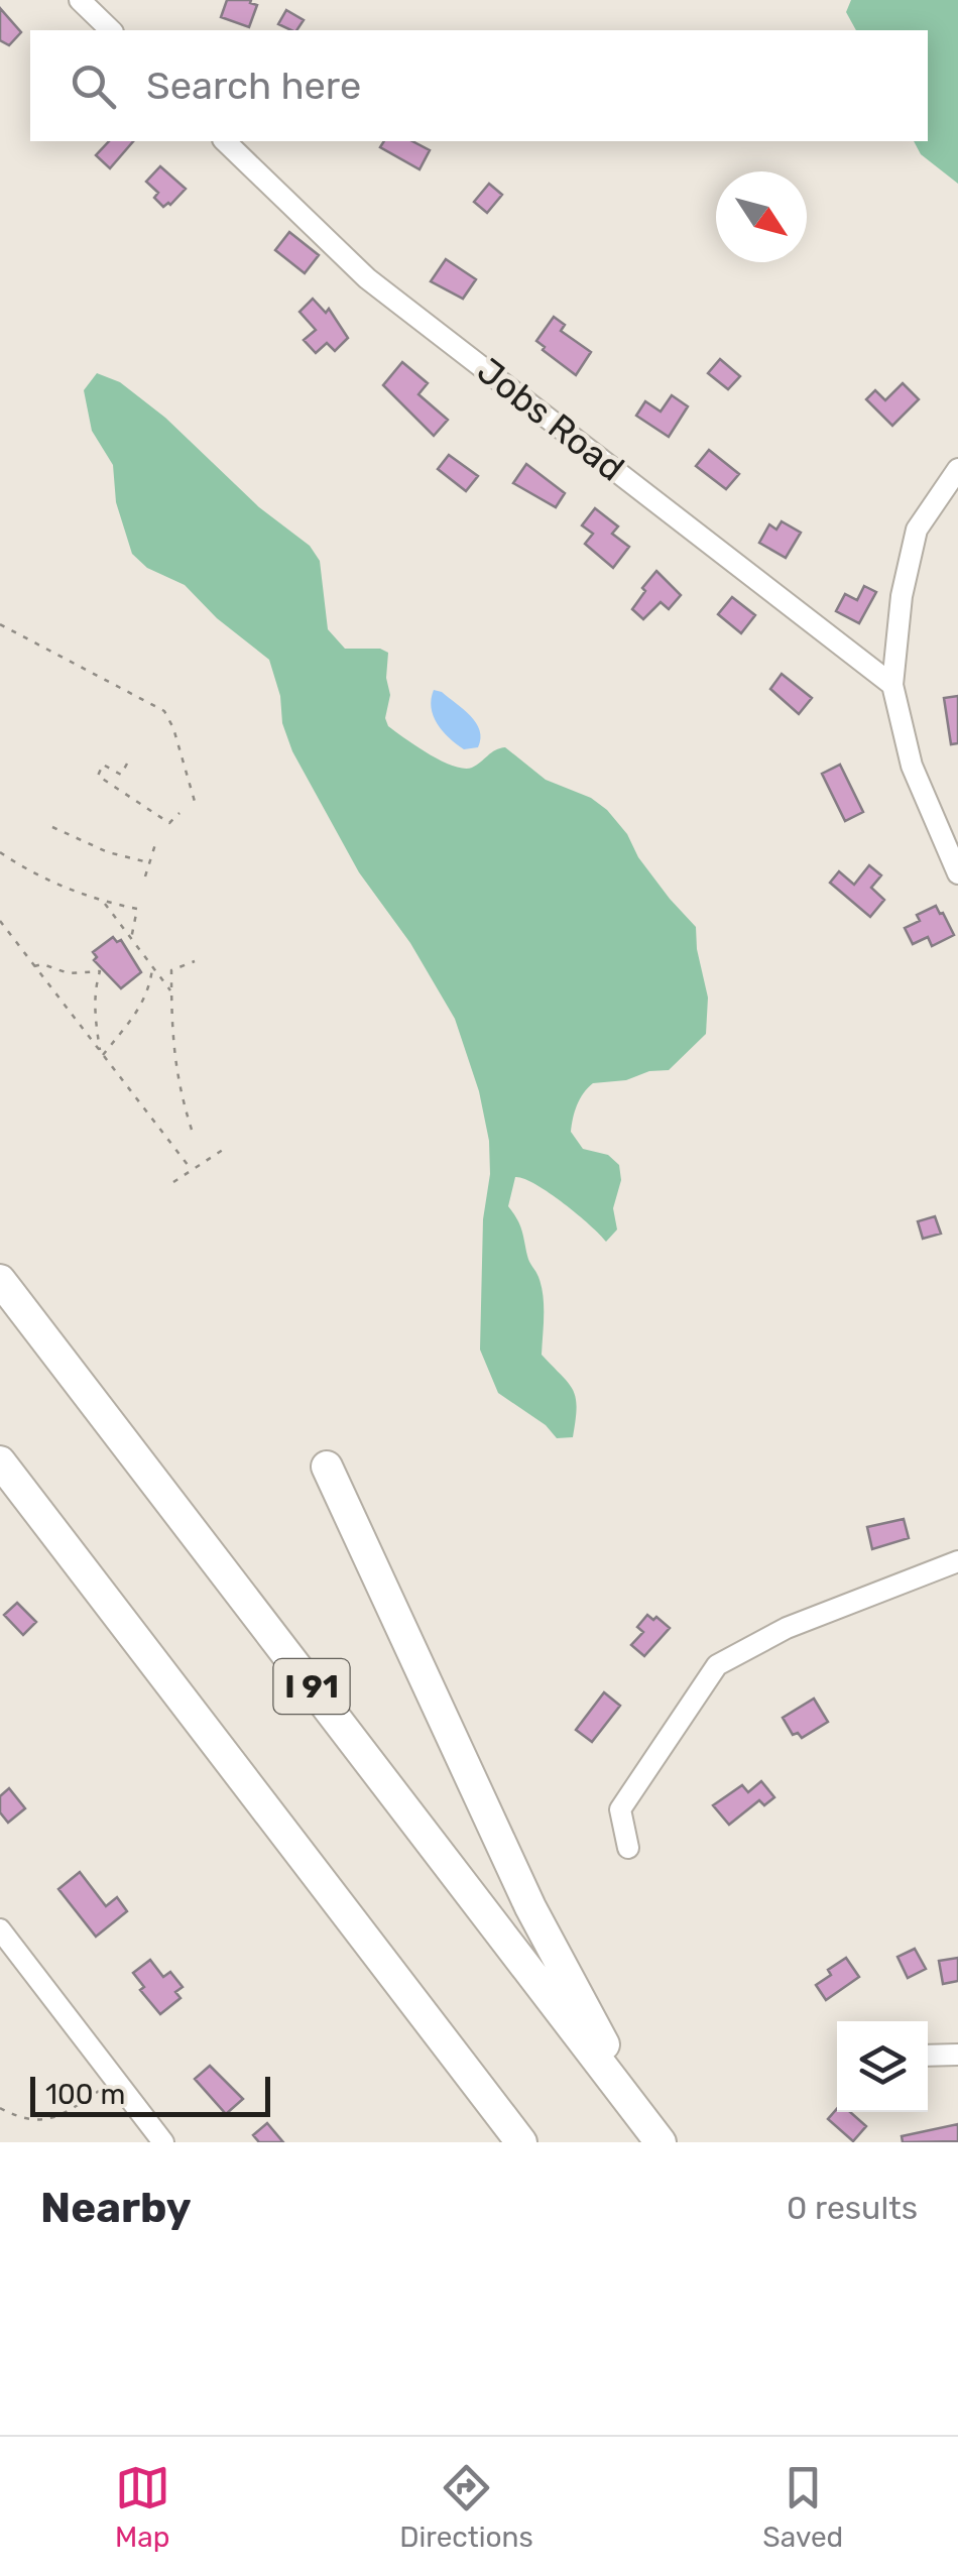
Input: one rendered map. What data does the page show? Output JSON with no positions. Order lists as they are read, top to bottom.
{
  "streets": {
    "highway": ["I 91"],
    "street": ["Jobs Road"]
  },
  "scale_bar": "100 m",
  "north": "bottom right",
  "page": {
    "search": "Search here",
    "scale": "100 m",
    "heading": ["Nearby", "0 results"],
    "nav": ["Map", "Directions", "Saved"]
  }
}
